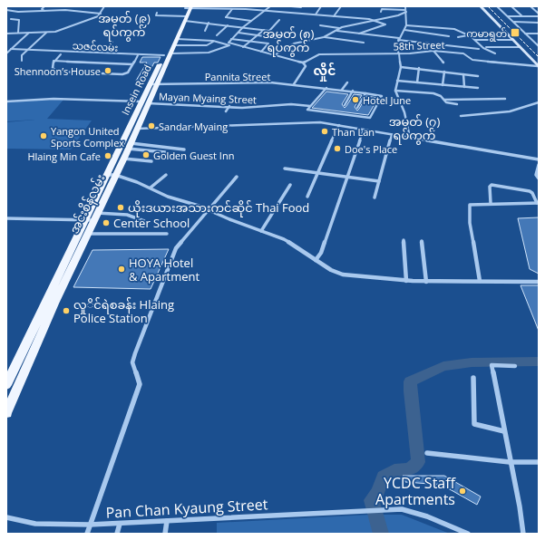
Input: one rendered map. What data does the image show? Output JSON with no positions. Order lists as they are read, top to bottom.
{
  "streets": {
    "main road": ["Insein Road", "အင်းစိန်လမ်း"],
    "street": [
      "58th Street",
      "သဇင်လမ်း",
      "Pannita Street",
      "Mayan Myaing Street",
      "Pan Chan Kyaung Street"
    ]
  },
  "crossings": [
    ["သဇင်လမ်း", "Insein Road"],
    ["Pannita Street", "Insein Road"],
    ["Pannita Street", "Mayan Myaing Street"],
    ["Insein Road", "Mayan Myaing Street"],
    ["Insein Road", "အင်းစိန်လမ်း"]
  ],
  "districts": [
    "အမှတ် (၉) ရပ်ကွက်",
    "အမှတ် (၈) ရပ်ကွက်",
    "လှိုင်",
    "အမှတ် (၇) ရပ်ကွက်"
  ],
  "places": {
    "transit": ["ကမာရွတ်"],
    "other": [
      "Shennoon’s House",
      "Hotel June",
      "Sandar Myaing",
      "Than Lan",
      "Yangon United Sports Complex",
      "Doe's Place",
      "Golden Guest Inn",
      "Hlaing Min Cafe",
      "ယိုးဒယားအသားကင်ဆိုင် Thai Food",
      "Center School",
      "HOYA Hotel & Apartment",
      "လှုိင်ရဲစခန်း Hlaing Police Station",
      "YCDC Staff Apartments"
    ]
  }
}
